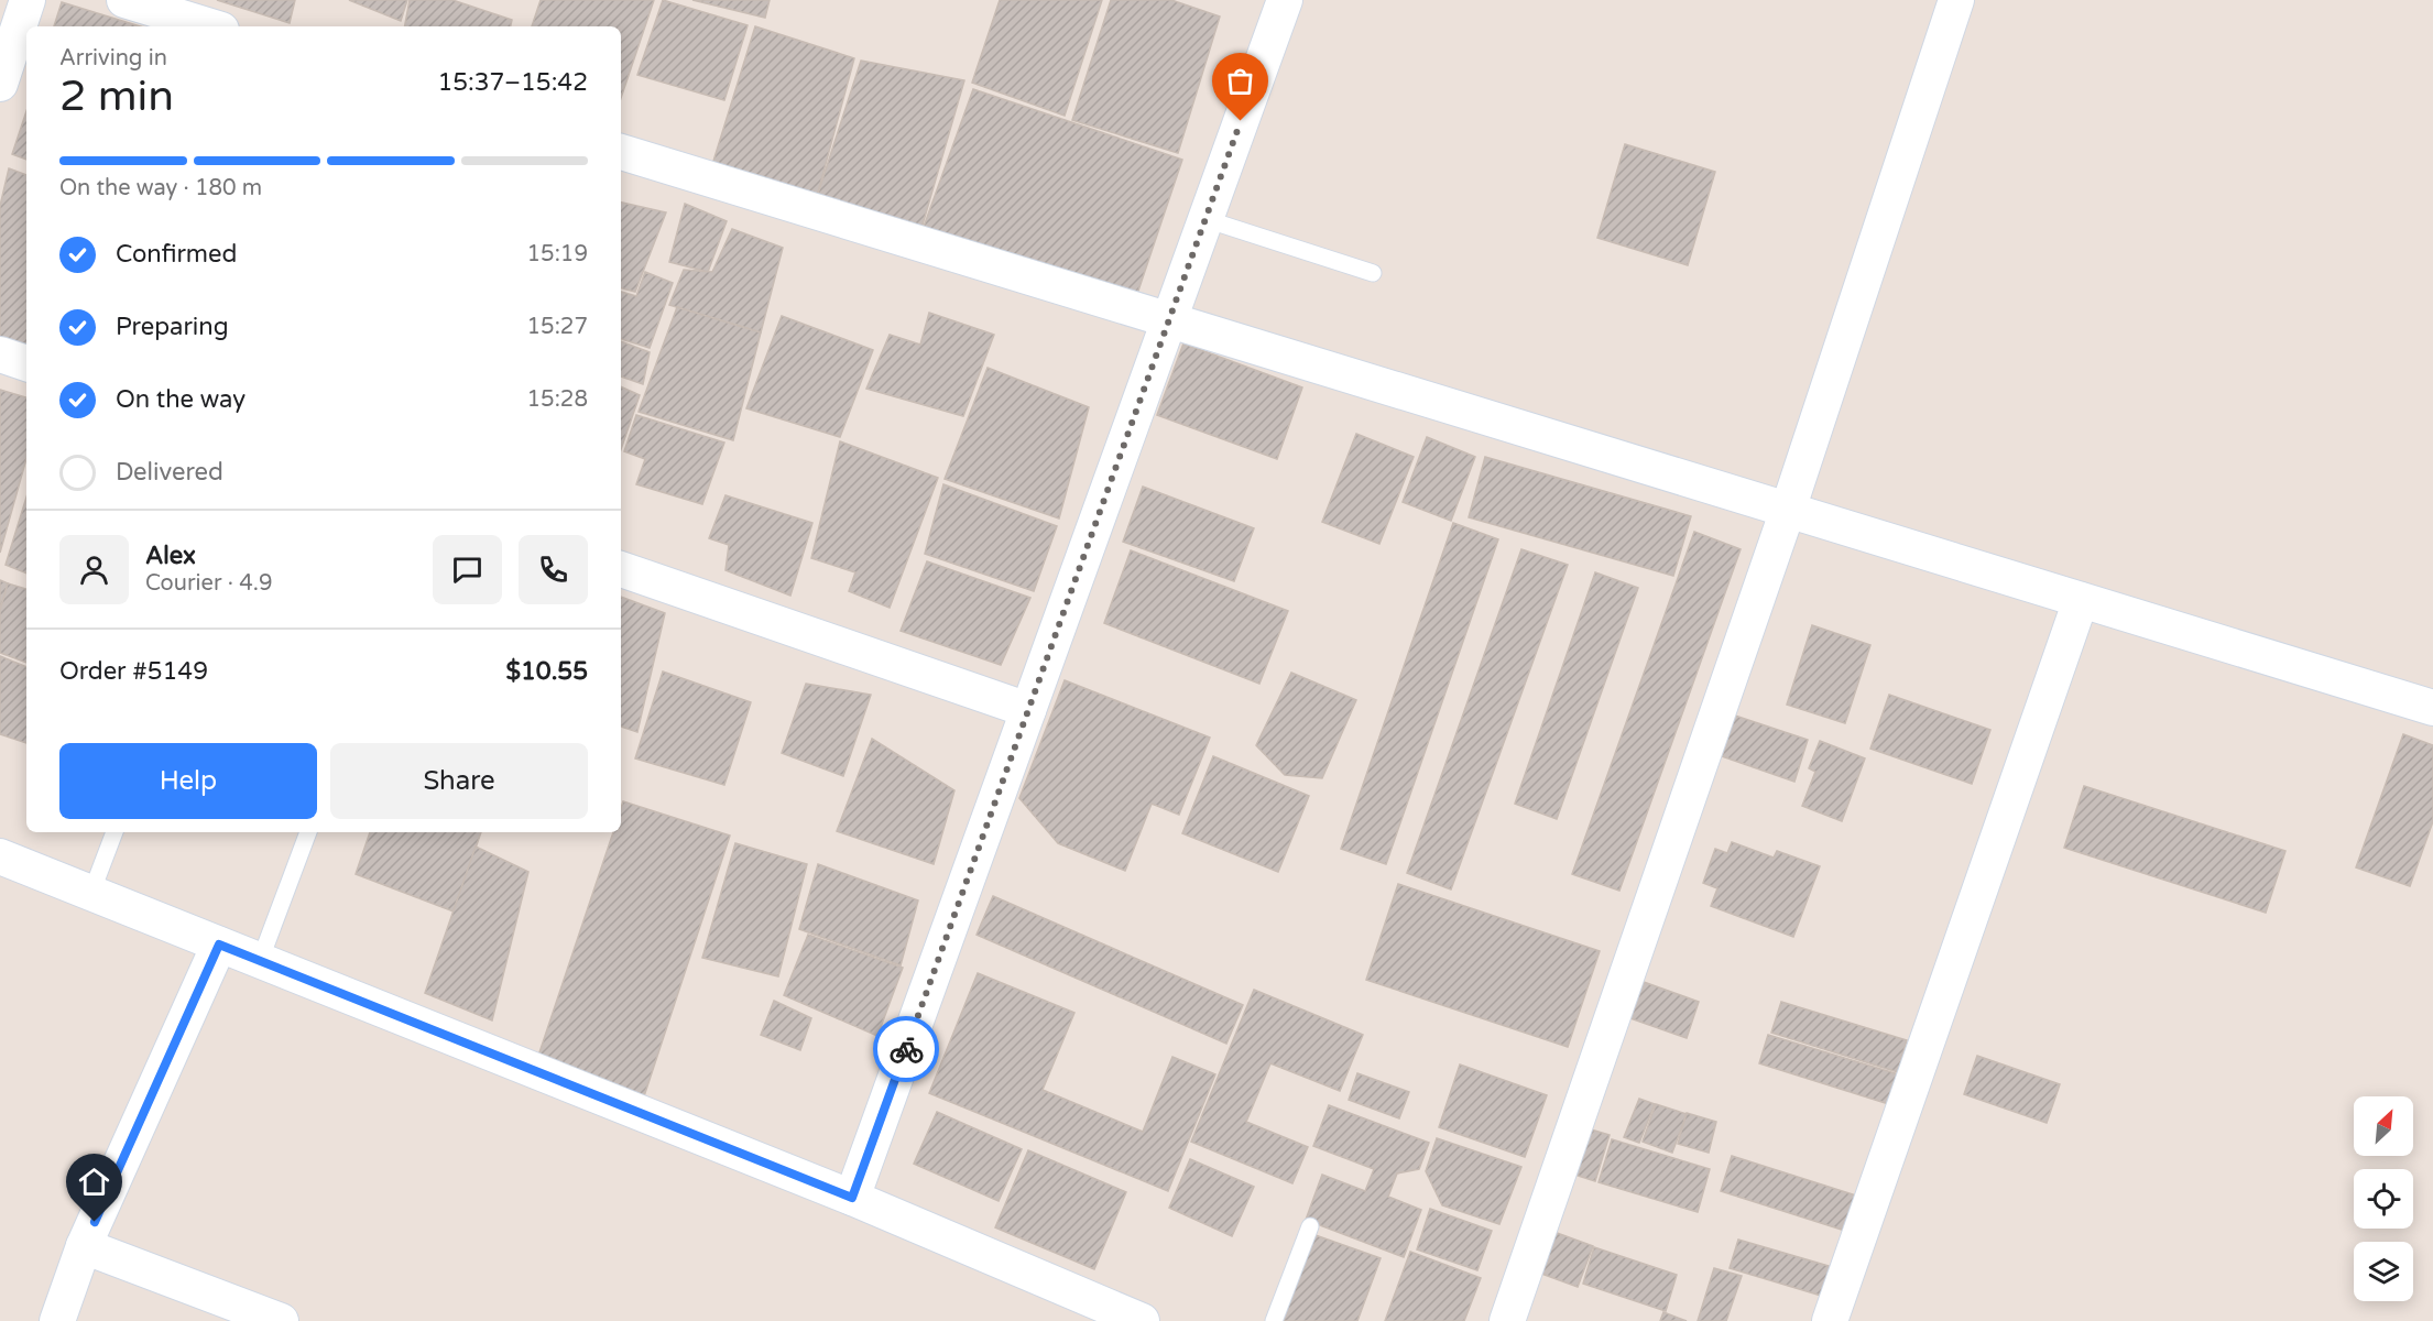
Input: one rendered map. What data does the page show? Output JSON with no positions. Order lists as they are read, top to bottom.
{
  "north": "top right",
  "page": {
    "heading": ["2 min", "Arriving in", "15:37–15:42"],
    "panel": [
      "Alex",
      "Courier · 4.9",
      "Order #5149",
      "$10.55"
    ],
    "bar": "On the way · 180 m",
    "list": [
      ["Confirmed", "15:19"],
      ["Preparing", "15:27"],
      ["On the way", "15:28"],
      "Delivered"
    ],
    "buttons": ["Help", "Share"]
  }
}
